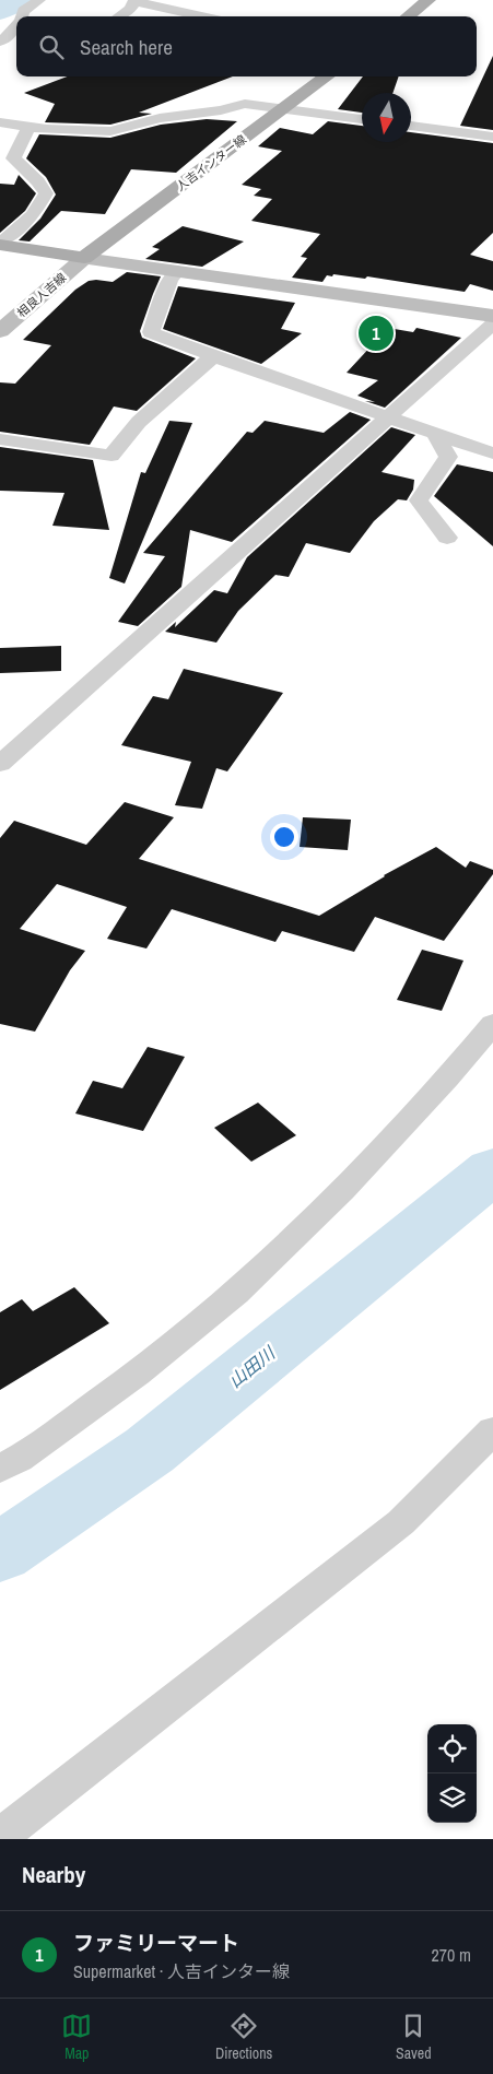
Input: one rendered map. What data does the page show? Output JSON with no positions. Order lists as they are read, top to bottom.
{
  "streets": {
    "main road": ["人吉インター線"],
    "street": ["相良人吉線"]
  },
  "crossings": [
    ["人吉インター線", "相良人吉線"]
  ],
  "water": ["山田川"],
  "north": "bottom",
  "page": {
    "search": "Search here",
    "pins": "1",
    "heading": "Nearby",
    "list": [
      {
        "mark": "1",
        "name": "ファミリーマート",
        "note": "Supermarket · 人吉インター線",
        "value": "270 m"
      }
    ],
    "nav": ["Map", "Directions", "Saved"]
  }
}
